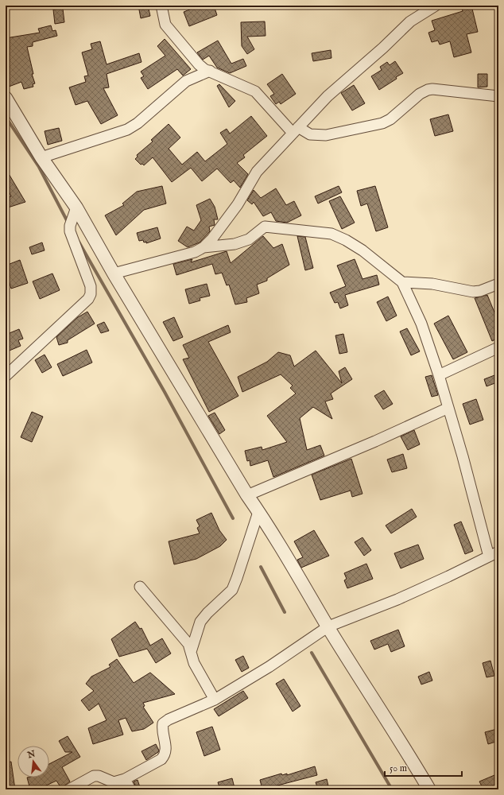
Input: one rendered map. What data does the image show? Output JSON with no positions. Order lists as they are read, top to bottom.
{
  "scale_bar": "50 m",
  "north": "top"
}
